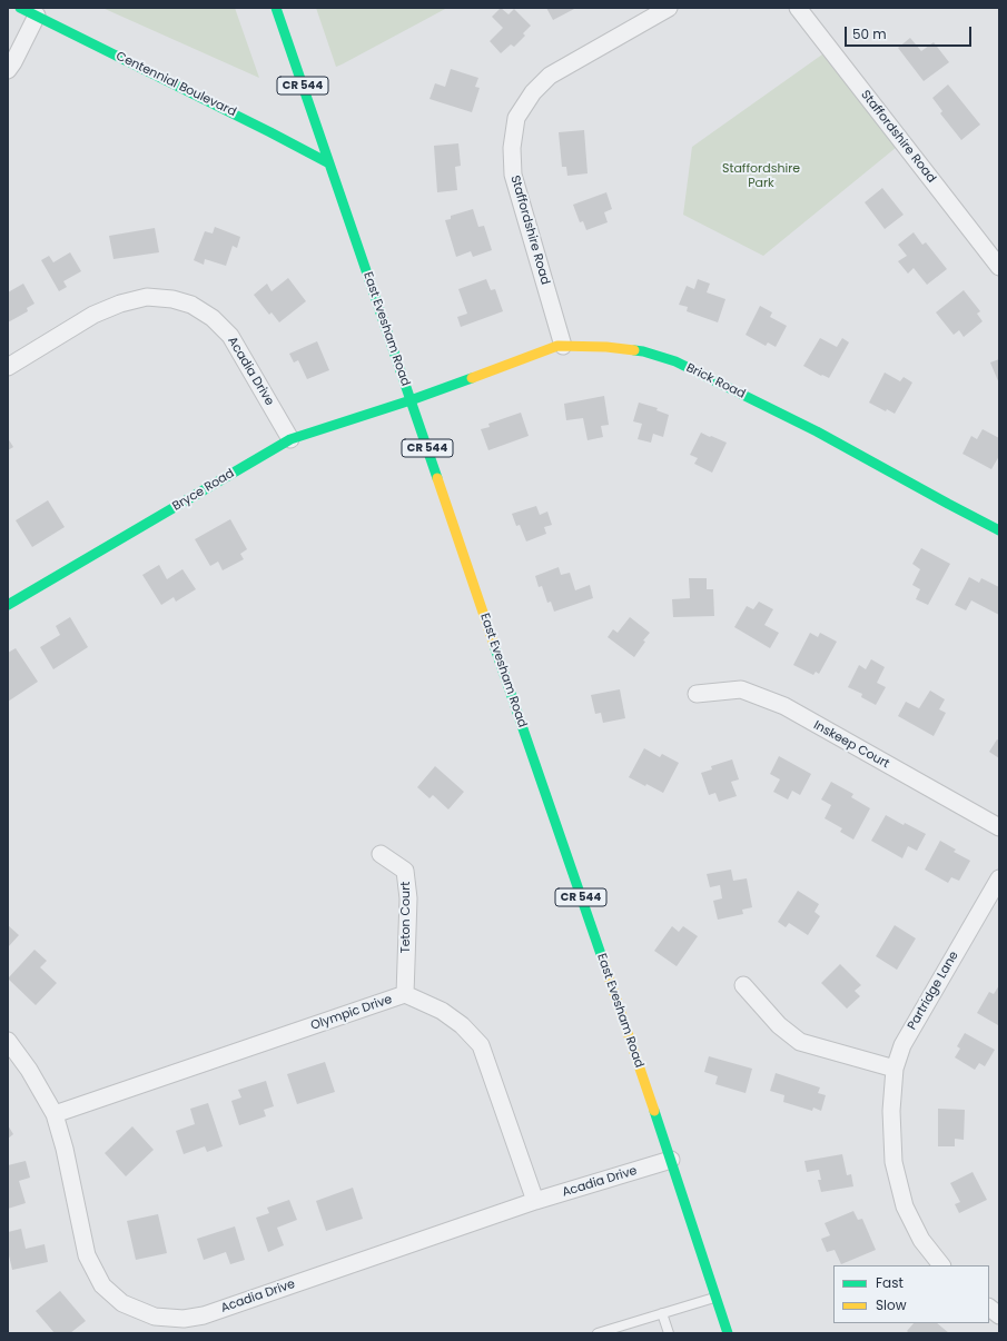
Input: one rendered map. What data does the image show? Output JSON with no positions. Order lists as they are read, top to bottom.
{
  "streets": {
    "main road": [
      "Centennial Boulevard",
      "CR 544",
      "East Evesham Road",
      "Brick Road",
      "Bryce Road"
    ],
    "street": [
      "Staffordshire Road",
      "Acadia Drive",
      "Inskeep Court",
      "Teton Court",
      "Partridge Lane",
      "Olympic Drive"
    ]
  },
  "crossings": [
    ["Centennial Boulevard", "East Evesham Road"],
    ["Staffordshire Road", "Brick Road"],
    ["East Evesham Road", "Acadia Drive"],
    ["East Evesham Road", "Brick Road"],
    ["East Evesham Road", "Bryce Road"],
    ["Acadia Drive", "Bryce Road"],
    ["Acadia Drive", "Olympic Drive"],
    ["Brick Road", "Bryce Road"],
    ["Teton Court", "Olympic Drive"]
  ],
  "parks": ["Staffordshire Park"],
  "legend": ["Fast", "Slow"],
  "scale_bar": "50 m"
}
